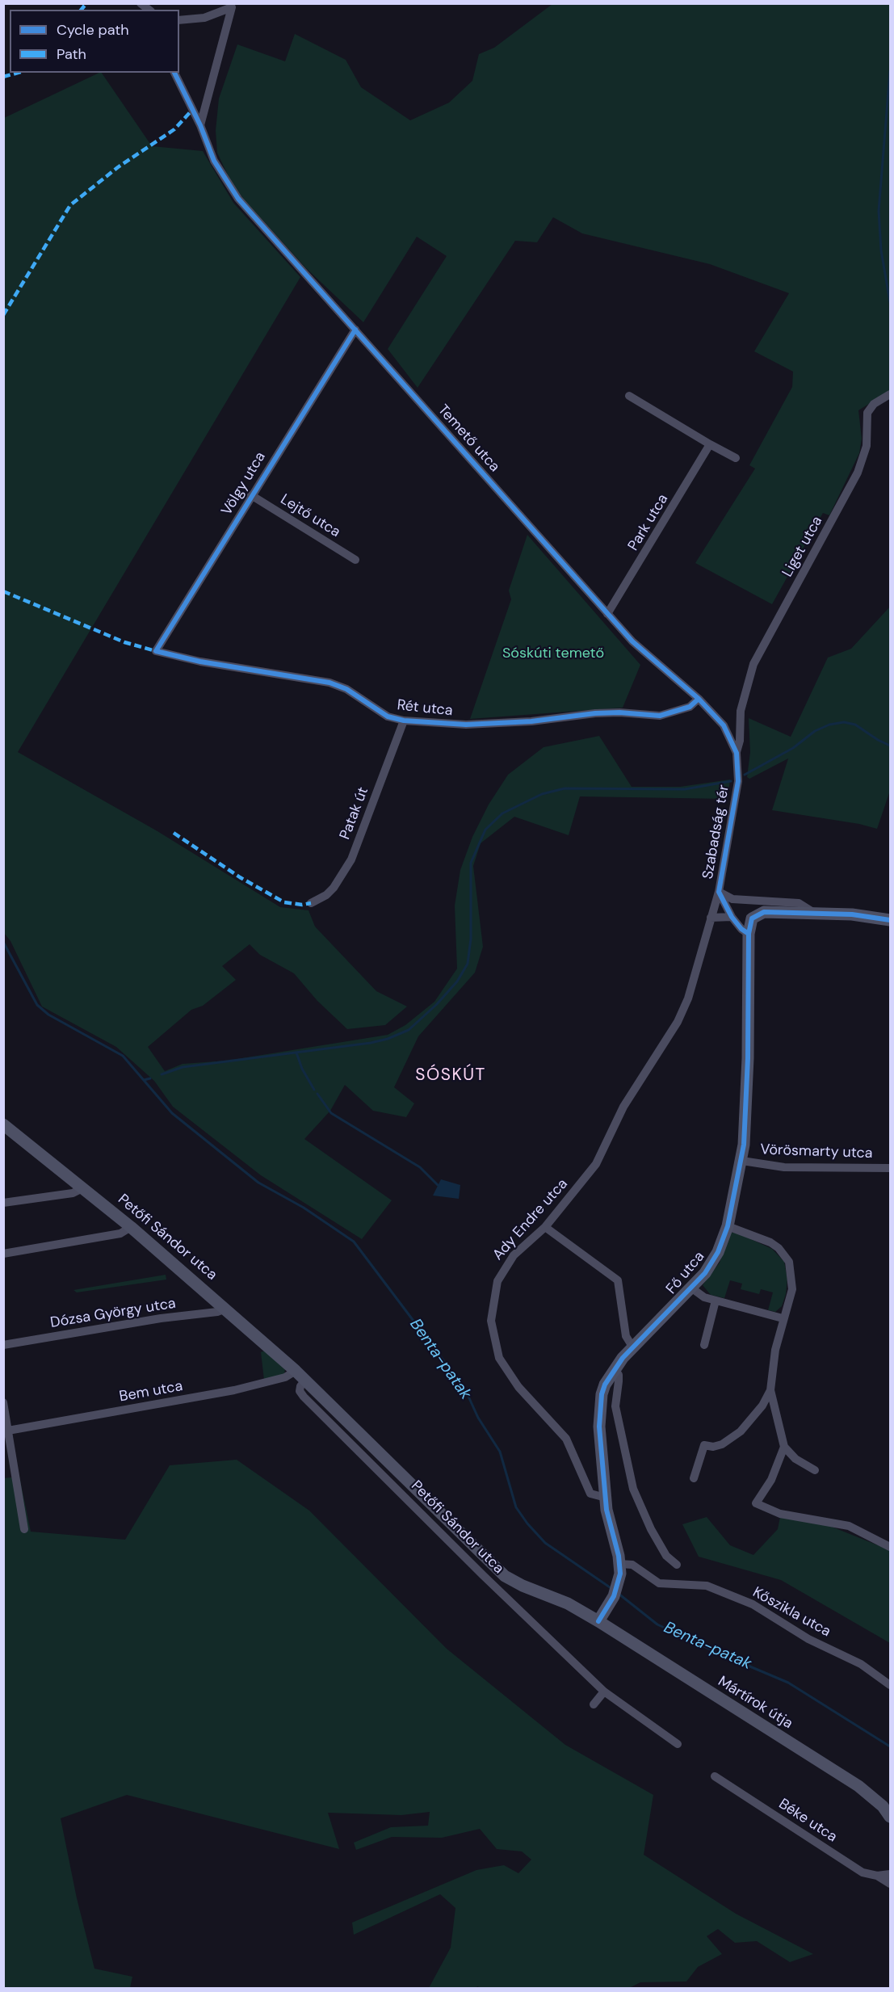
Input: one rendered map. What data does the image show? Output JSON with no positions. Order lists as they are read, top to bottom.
{
  "streets": {
    "main road": ["Petőfi Sándor utca", "Fő utca", "Mártírok útja"],
    "street": [
      "Temető utca",
      "Völgy utca",
      "Lejtő utca",
      "Park utca",
      "Liget utca",
      "Rét utca",
      "Patak út",
      "Szabadság tér",
      "Vörösmarty utca",
      "Ady Endre utca",
      "Dózsa György utca",
      "Bem utca",
      "Kőszikla utca",
      "Béke utca"
    ]
  },
  "crossings": [
    ["Temető utca", "Völgy utca"],
    ["Temető utca", "Park utca"],
    ["Temető utca", "Liget utca"],
    ["Temető utca", "Rét utca"],
    ["Temető utca", "Szabadság tér"],
    ["Völgy utca", "Lejtő utca"],
    ["Völgy utca", "Rét utca"],
    ["Liget utca", "Szabadság tér"],
    ["Rét utca", "Patak út"],
    ["Szabadság tér", "Ady Endre utca"],
    ["Szabadság tér", "Fő utca"],
    ["Vörösmarty utca", "Fő utca"],
    ["Ady Endre utca", "Fő utca"],
    ["Petőfi Sándor utca", "Dózsa György utca"],
    ["Petőfi Sándor utca", "Bem utca"],
    ["Petőfi Sándor utca", "Mártírok útja"],
    ["Fő utca", "Kőszikla utca"]
  ],
  "districts": ["SÓSKÚT"],
  "water": ["Benta-patak"],
  "parks": ["Sóskúti temető"],
  "legend": ["Cycle path", "Path"]
}
